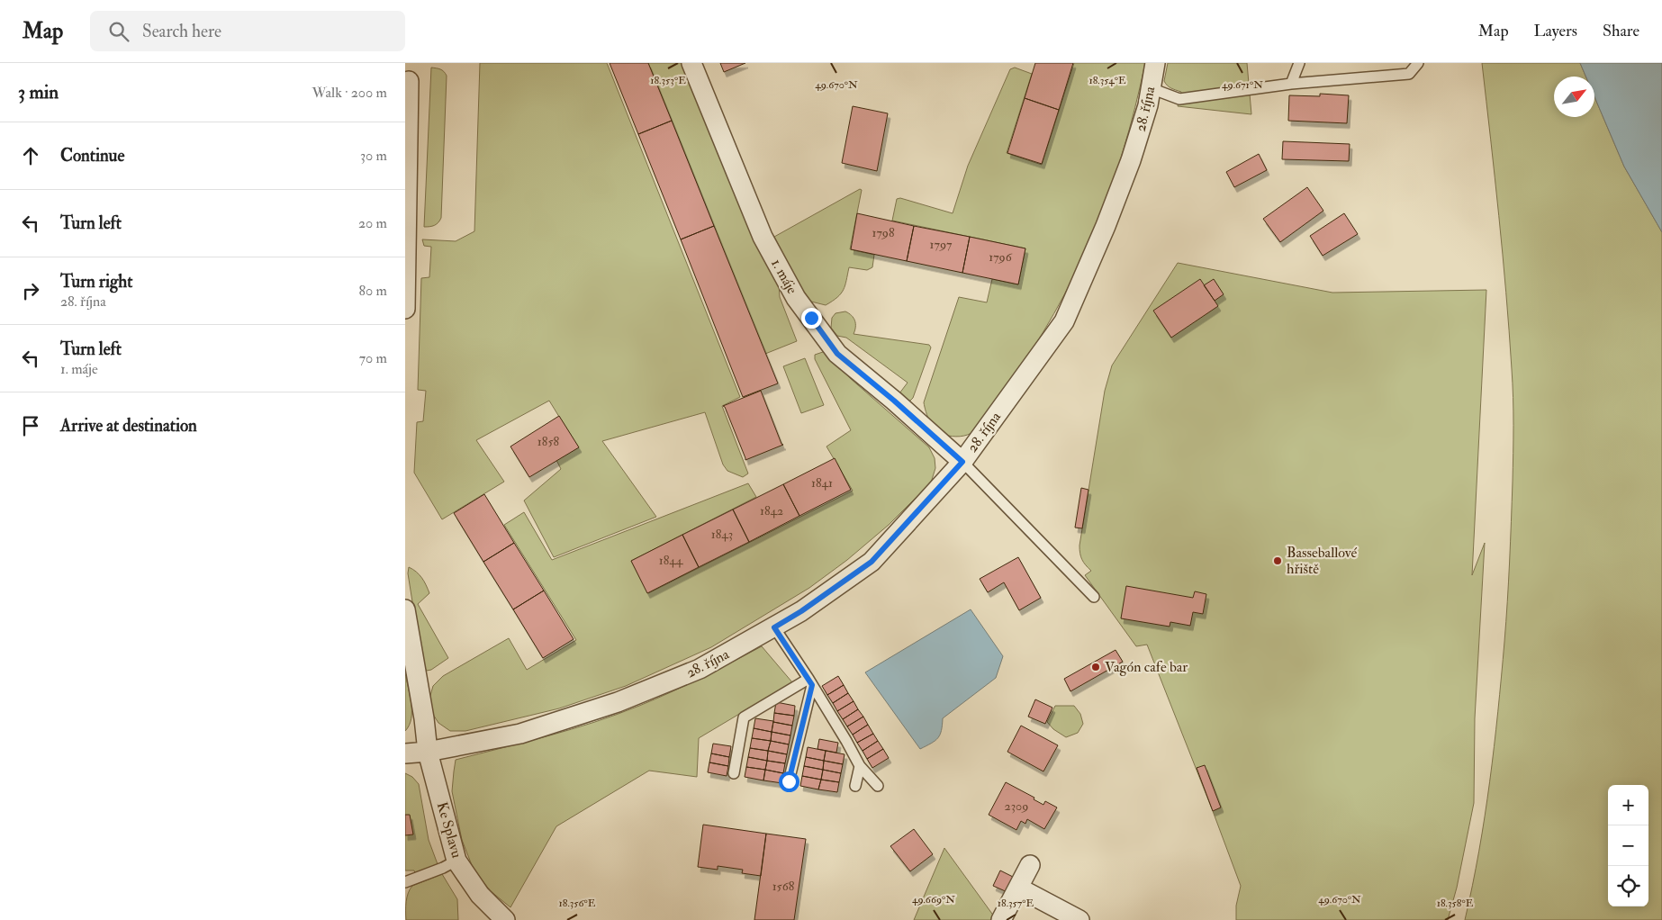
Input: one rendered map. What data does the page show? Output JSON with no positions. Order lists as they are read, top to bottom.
{
  "streets": {
    "street": ["28. října", "1. máje", "Ke Splavu"]
  },
  "crossings": [
    ["28. října", "1. máje"],
    ["28. října", "Ke Splavu"]
  ],
  "places": ["Basseballové hřiště", "Vagón cafe bar"],
  "house_numbers": [
    "1798",
    "1797",
    "1796",
    "1858",
    "1841",
    "1842",
    "1843",
    "1844",
    "2309",
    "1568"
  ],
  "north": "top right",
  "page": {
    "header": "Map",
    "search": "Search here",
    "nav": ["Map", "Layers", "Share"],
    "heading": ["3 min", "Walk · 200 m"],
    "list": [
      ["Continue", "30 m"],
      ["Turn left", "20 m"],
      ["Turn right", "28. října", "80 m"],
      ["Turn left", "1. máje", "70 m"],
      "Arrive at destination"
    ],
    "map_buttons": ["+", "−"]
  },
  "coordinates": [
    "18.353°E",
    "18.354°E",
    "49.670°N",
    "49.671°N",
    "49.669°N",
    "18.356°E",
    "18.357°E",
    "18.358°E"
  ]
}
